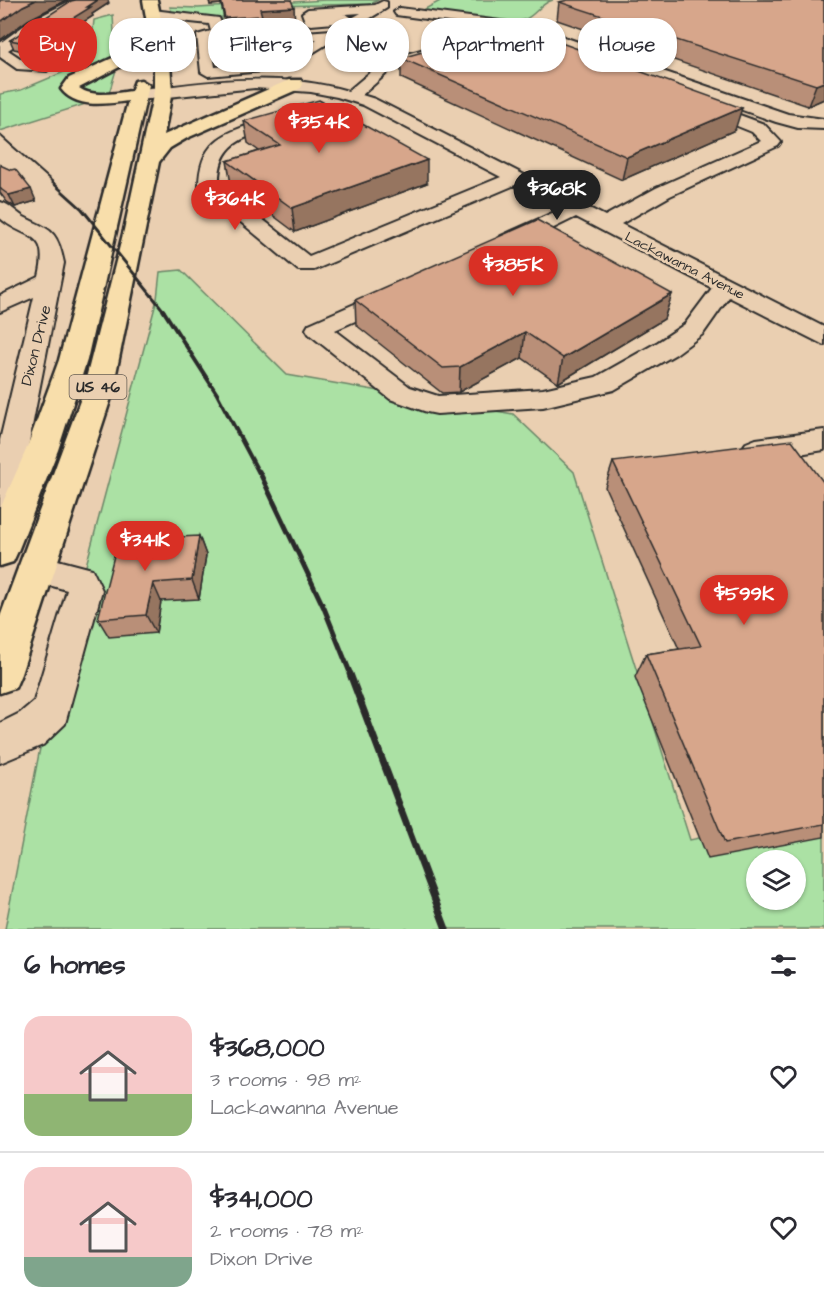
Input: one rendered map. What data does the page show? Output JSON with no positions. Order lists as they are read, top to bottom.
{
  "streets": {
    "highway": ["US 46"],
    "street": ["Lackawanna Avenue", "Dixon Drive"]
  },
  "crossings": [
    ["Lackawanna Avenue", "US 46"],
    ["Dixon Drive", "US 46"]
  ],
  "page": {
    "chip": [
      "Buy",
      "Rent",
      "Filters",
      "New",
      "Apartment",
      "House"
    ],
    "price": [
      "$354K",
      "$368K",
      "$364K",
      "$385K",
      "$341K",
      "$599K"
    ],
    "heading": "6 homes",
    "list": [
      {
        "name": "$368,000",
        "note": "3 rooms · 98 m² · Lackawanna Avenue"
      },
      {
        "name": "$341,000",
        "note": "2 rooms · 78 m² · Dixon Drive"
      }
    ]
  }
}
